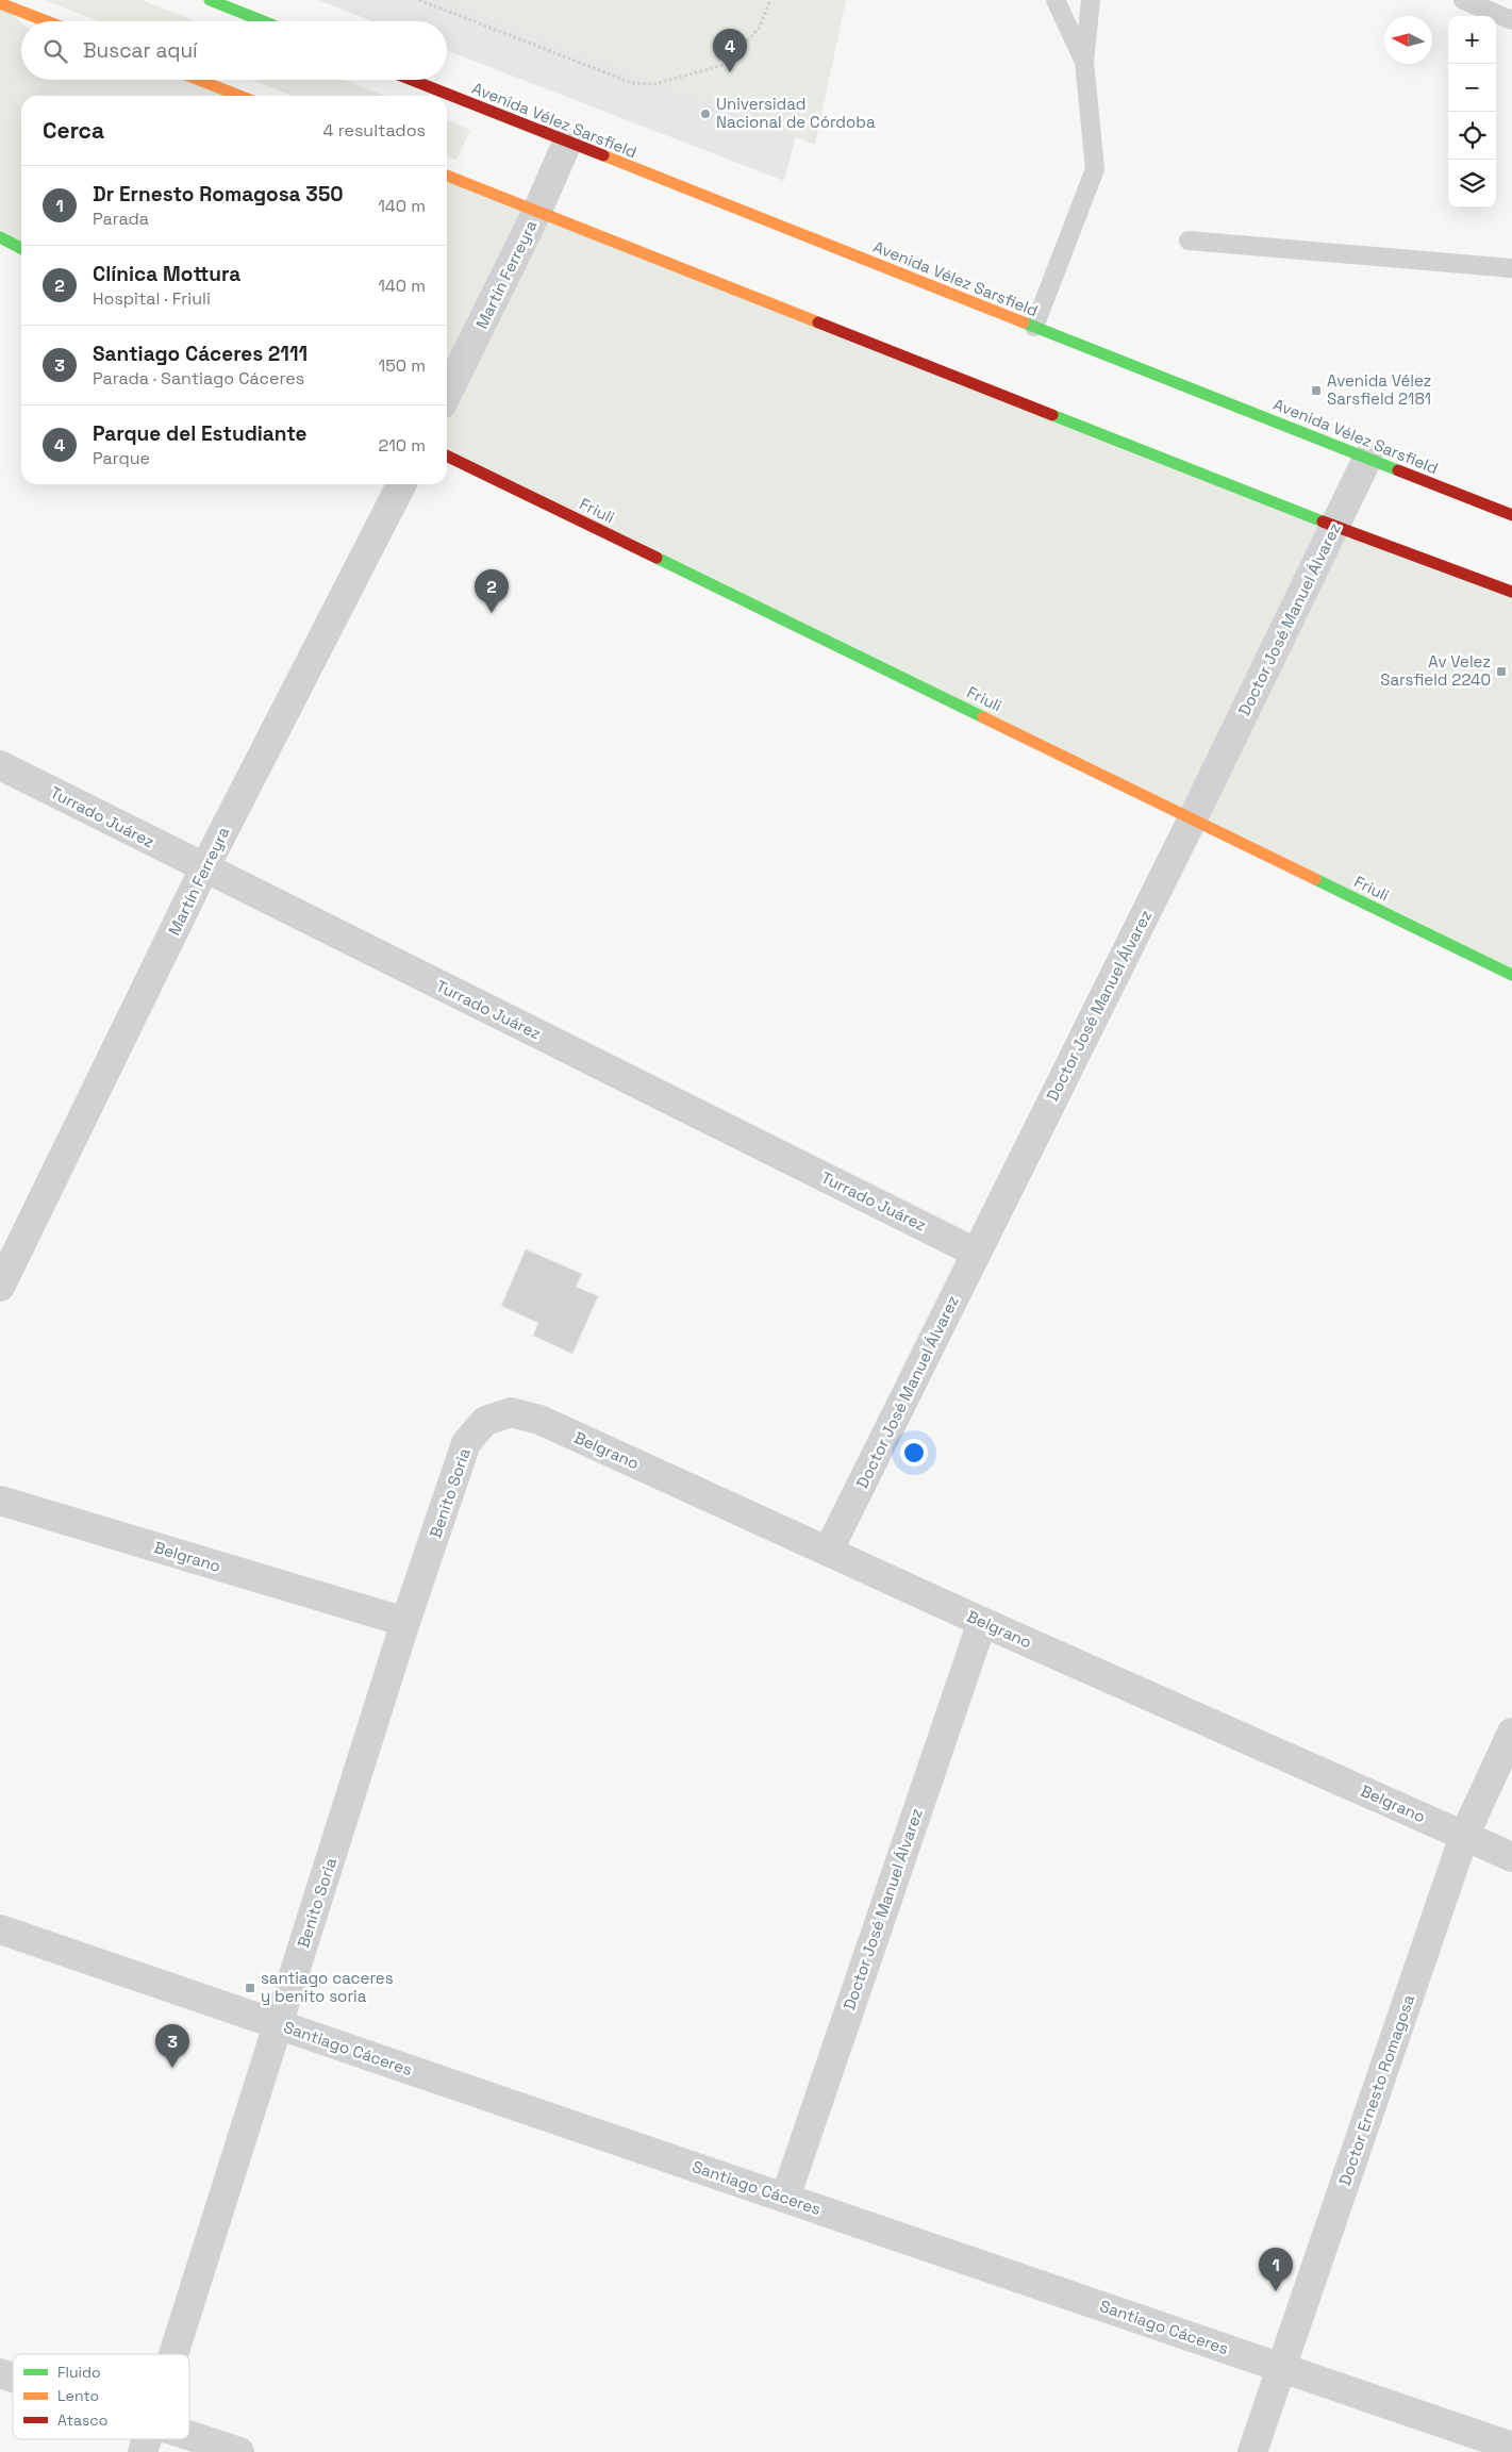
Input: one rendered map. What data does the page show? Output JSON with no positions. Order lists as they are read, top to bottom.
{
  "streets": {
    "main road": ["Avenida Vélez Sarsfield", "Friuli"],
    "street": [
      "Martín Ferreyra",
      "Doctor José Manuel Álvarez",
      "Turrado Juárez",
      "Belgrano",
      "Benito Soria",
      "Santiago Cáceres",
      "Doctor Ernesto Romagosa"
    ]
  },
  "crossings": [
    ["Avenida Vélez Sarsfield", "Martín Ferreyra"],
    ["Avenida Vélez Sarsfield", "Doctor José Manuel Álvarez"],
    ["Martín Ferreyra", "Turrado Juárez"],
    ["Friuli", "Doctor José Manuel Álvarez"],
    ["Doctor José Manuel Álvarez", "Turrado Juárez"],
    ["Doctor José Manuel Álvarez", "Belgrano"],
    ["Doctor José Manuel Álvarez", "Santiago Cáceres"],
    ["Belgrano", "Benito Soria"],
    ["Belgrano", "Doctor Ernesto Romagosa"],
    ["Benito Soria", "Santiago Cáceres"],
    ["Santiago Cáceres", "Doctor Ernesto Romagosa"]
  ],
  "places": {
    "other": ["Universidad Nacional de Córdoba"],
    "transit": ["Avenida Vélez Sarsfield 2181", "Av Velez Sarsfield 2240", "santiago caceres y benito soria"]
  },
  "legend": ["Fluido", "Lento", "Atasco"],
  "north": "left",
  "page": {
    "map_buttons": ["+", "−"],
    "search": "Buscar aquí",
    "pins": [
      "4",
      "2",
      "3",
      "1"
    ],
    "heading": ["Cerca", "4 resultados"],
    "list": [
      {
        "mark": "1",
        "name": "Dr Ernesto Romagosa 350",
        "note": "Parada",
        "value": "140 m"
      },
      {
        "mark": "2",
        "name": "Clínica Mottura",
        "note": "Hospital · Friuli",
        "value": "140 m"
      },
      {
        "mark": "3",
        "name": "Santiago Cáceres 2111",
        "note": "Parada · Santiago Cáceres",
        "value": "150 m"
      },
      {
        "mark": "4",
        "name": "Parque del Estudiante",
        "note": "Parque",
        "value": "210 m"
      }
    ]
  }
}
